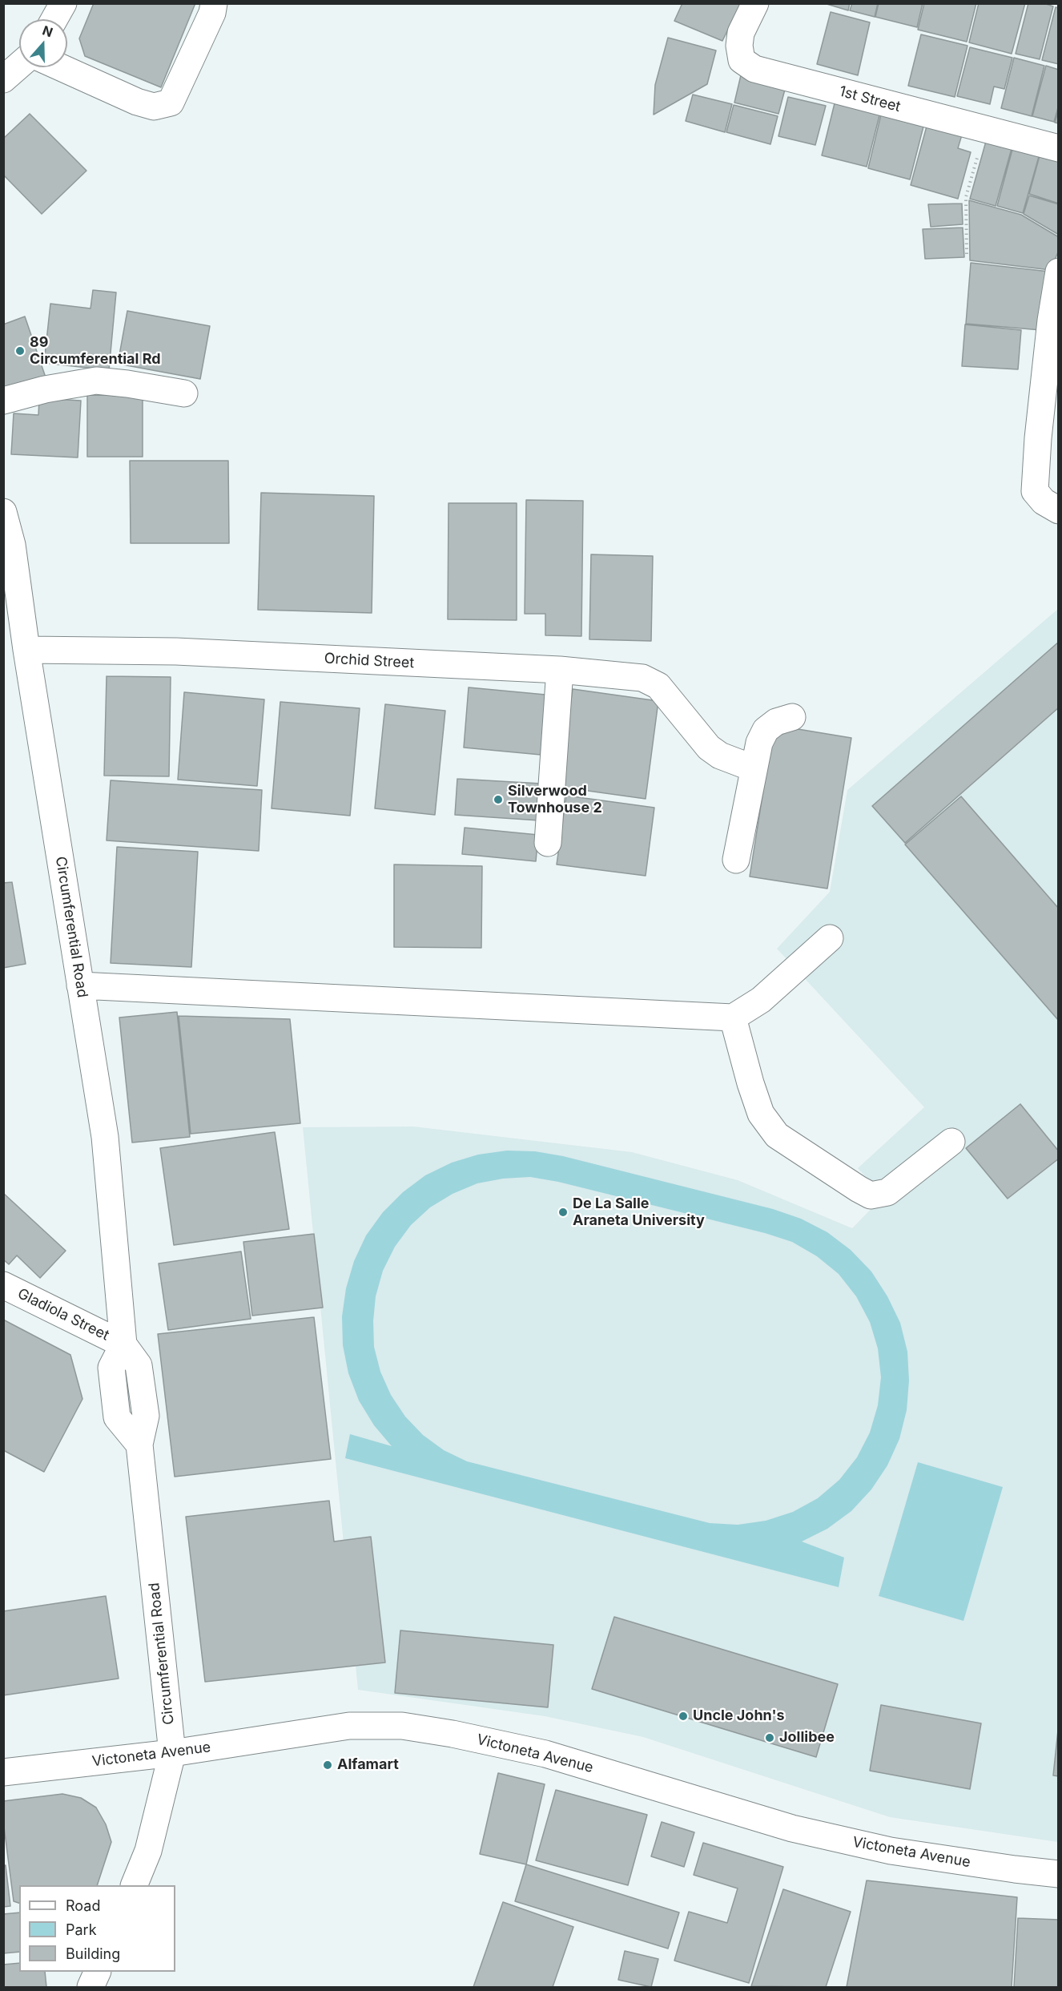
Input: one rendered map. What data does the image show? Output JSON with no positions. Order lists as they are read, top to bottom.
{
  "streets": {
    "street": [
      "1st Street",
      "Orchid Street",
      "Circumferential Road",
      "Gladiola Street",
      "Victoneta Avenue"
    ]
  },
  "crossings": [
    ["Orchid Street", "Circumferential Road"],
    ["Circumferential Road", "Gladiola Street"],
    ["Circumferential Road", "Victoneta Avenue"]
  ],
  "places": [
    "89 Circumferential Rd",
    "Silverwood Townhouse 2",
    "De La Salle Araneta University",
    "Uncle John's",
    "Jollibee",
    "Alfamart"
  ],
  "legend": ["Road", "Park", "Building"],
  "north": "top"
}
